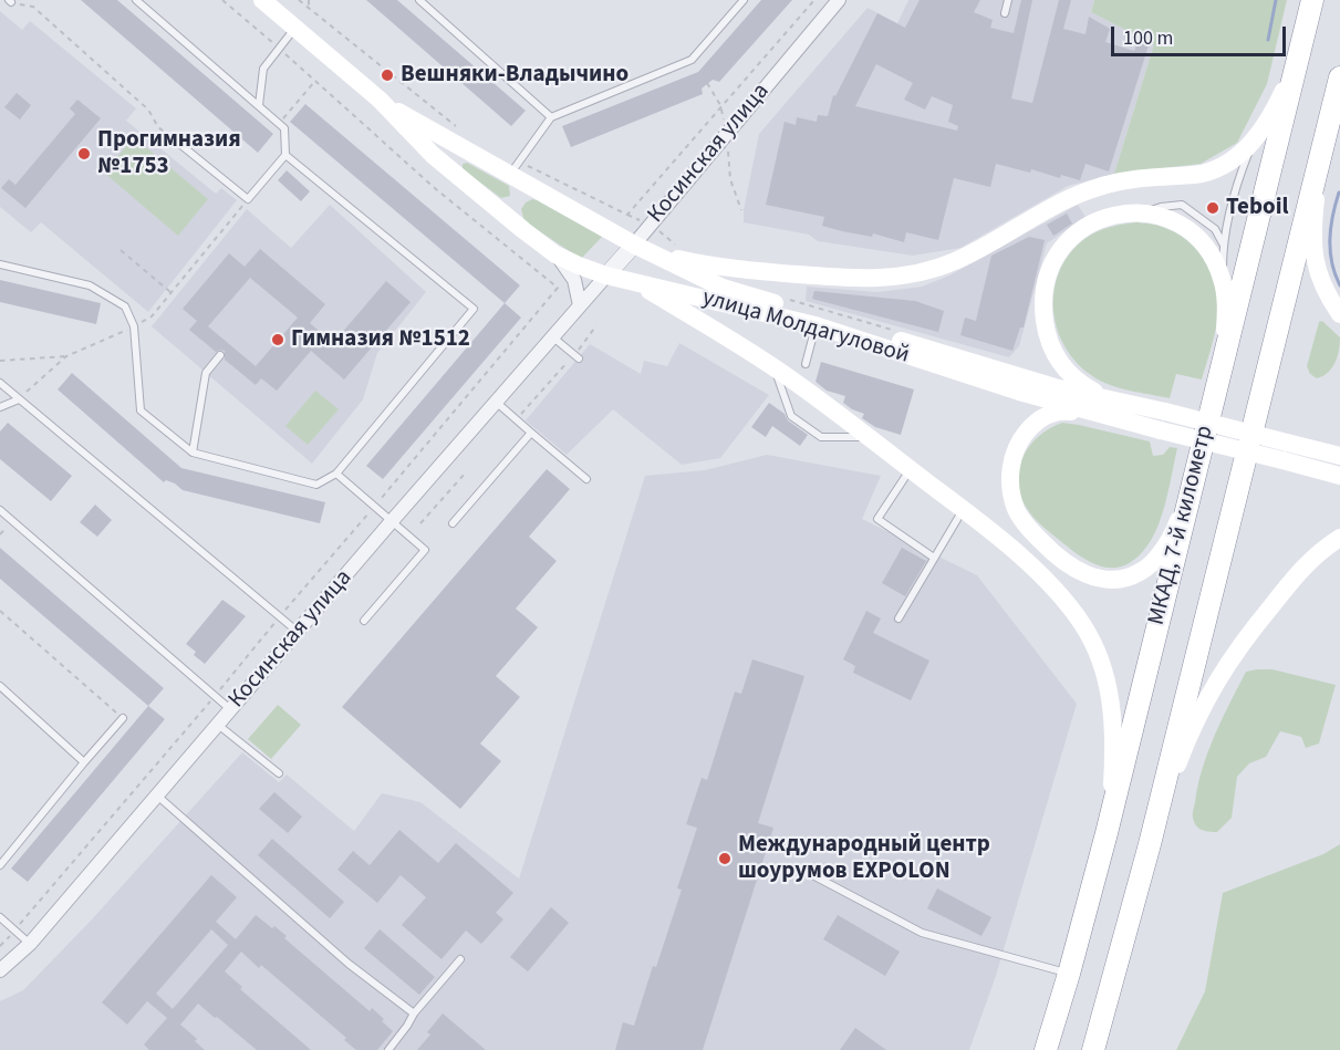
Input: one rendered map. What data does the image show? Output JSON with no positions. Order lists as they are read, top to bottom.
{
  "streets": {
    "highway": ["МКАД, 7-й километр"],
    "main road": ["улица Молдагуловой"],
    "street": ["Косинская улица"]
  },
  "crossings": [
    ["Косинская улица", "улица Молдагуловой"]
  ],
  "places": [
    "Вешняки-Владычино",
    "Прогимназия №1753",
    "Teboil",
    "Гимназия №1512",
    "Международный центр шоурумов EXPOLON"
  ],
  "scale_bar": "100 m"
}
